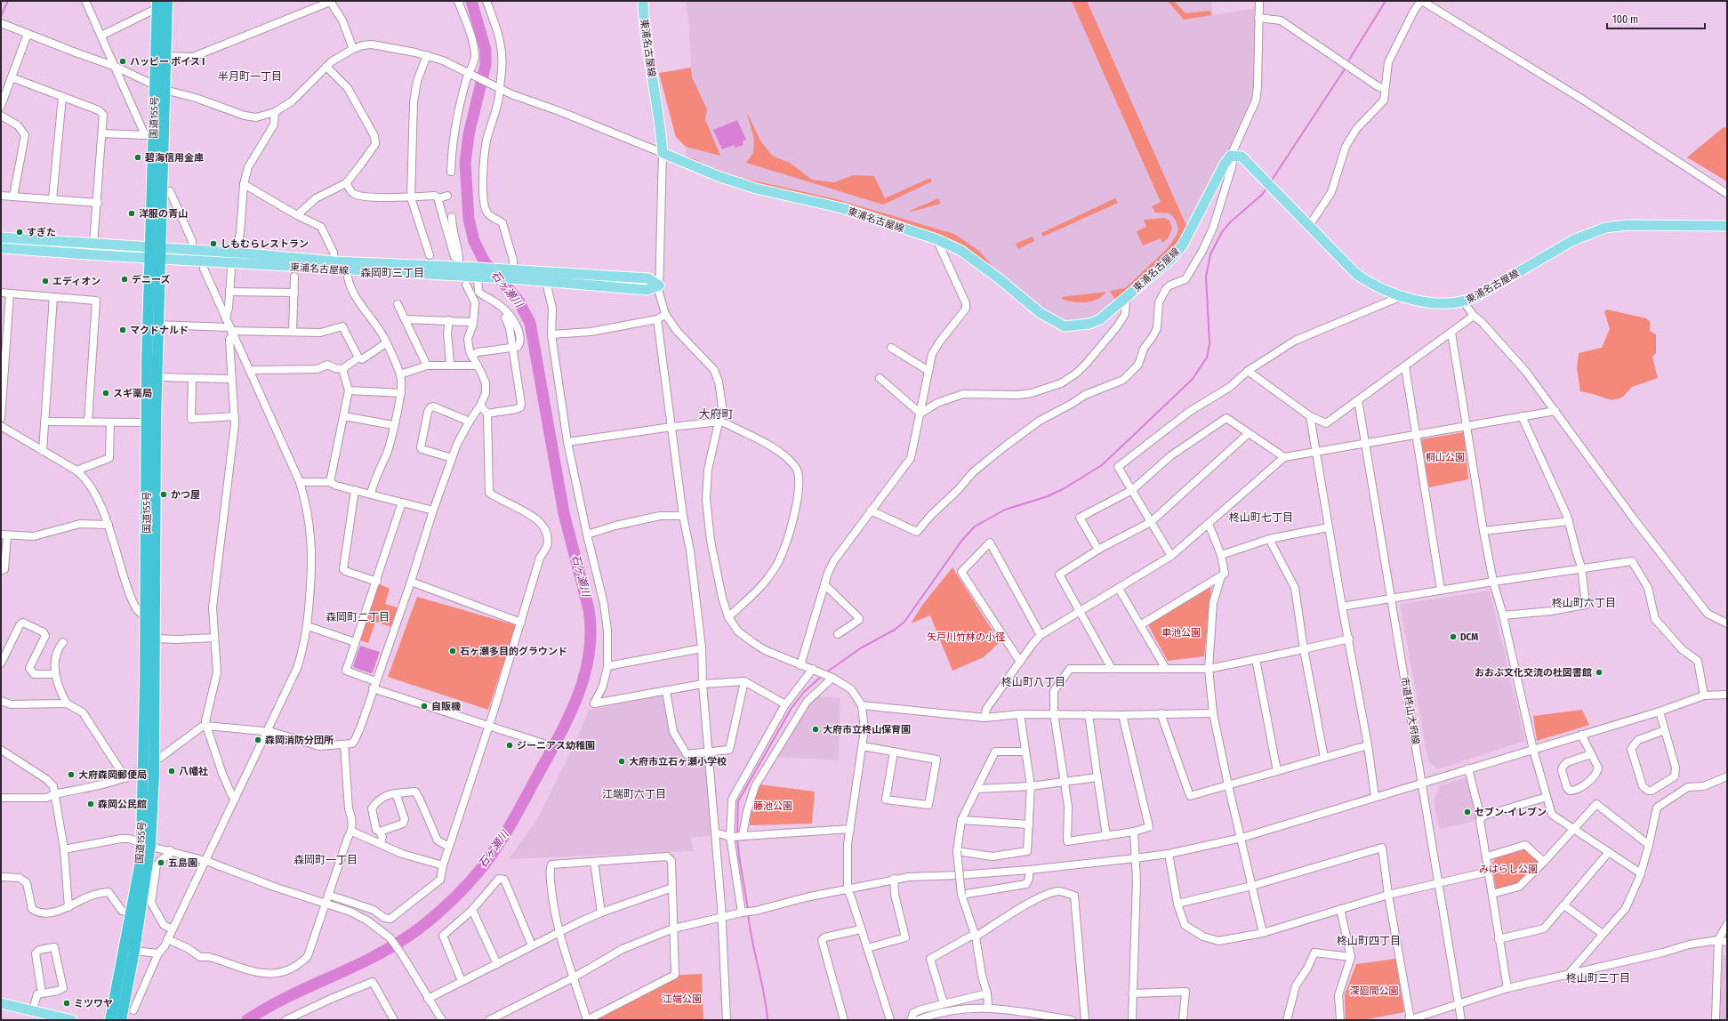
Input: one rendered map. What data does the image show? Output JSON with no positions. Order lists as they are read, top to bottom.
{
  "streets": {
    "highway": ["国道155号"],
    "main road": ["東浦名古屋線"],
    "street": ["市道柊山大府線"]
  },
  "crossings": [
    ["東浦名古屋線", "国道155号"]
  ],
  "districts": [
    "半月町一丁目",
    "森岡町三丁目",
    "大府町",
    "柊山町七丁目",
    "柊山町六丁目",
    "森岡町二丁目",
    "柊山町八丁目",
    "江端町六丁目",
    "森岡町一丁目",
    "柊山町四丁目",
    "柊山町三丁目"
  ],
  "water": ["石ヶ瀬川"],
  "parks": [
    "桐山公園",
    "車池公園",
    "矢戸川竹林の小径",
    "藤池公園",
    "みはらし公園",
    "深廻間公園",
    "江端公園"
  ],
  "places": [
    "ハッピー ボイス I",
    "碧海信用金庫",
    "洋服の青山",
    "すぎた",
    "しもむらレストラン",
    "デニーズ",
    "エディオン",
    "マクドナルド",
    "スギ薬局",
    "かつ屋",
    "DCM",
    "石ヶ瀬多目的グラウンド",
    "おおぶ文化交流の杜図書館",
    "自販機",
    "大府市立柊山保育園",
    "森岡消防分団所",
    "ジーニアス幼稚園",
    "大府市立石ヶ瀬小学校",
    "八幡社",
    "大府森岡郵便局",
    "森岡公民館",
    "セブン-イレブン",
    "五島園",
    "ミツワヤ"
  ],
  "scale_bar": "100 m"
}
